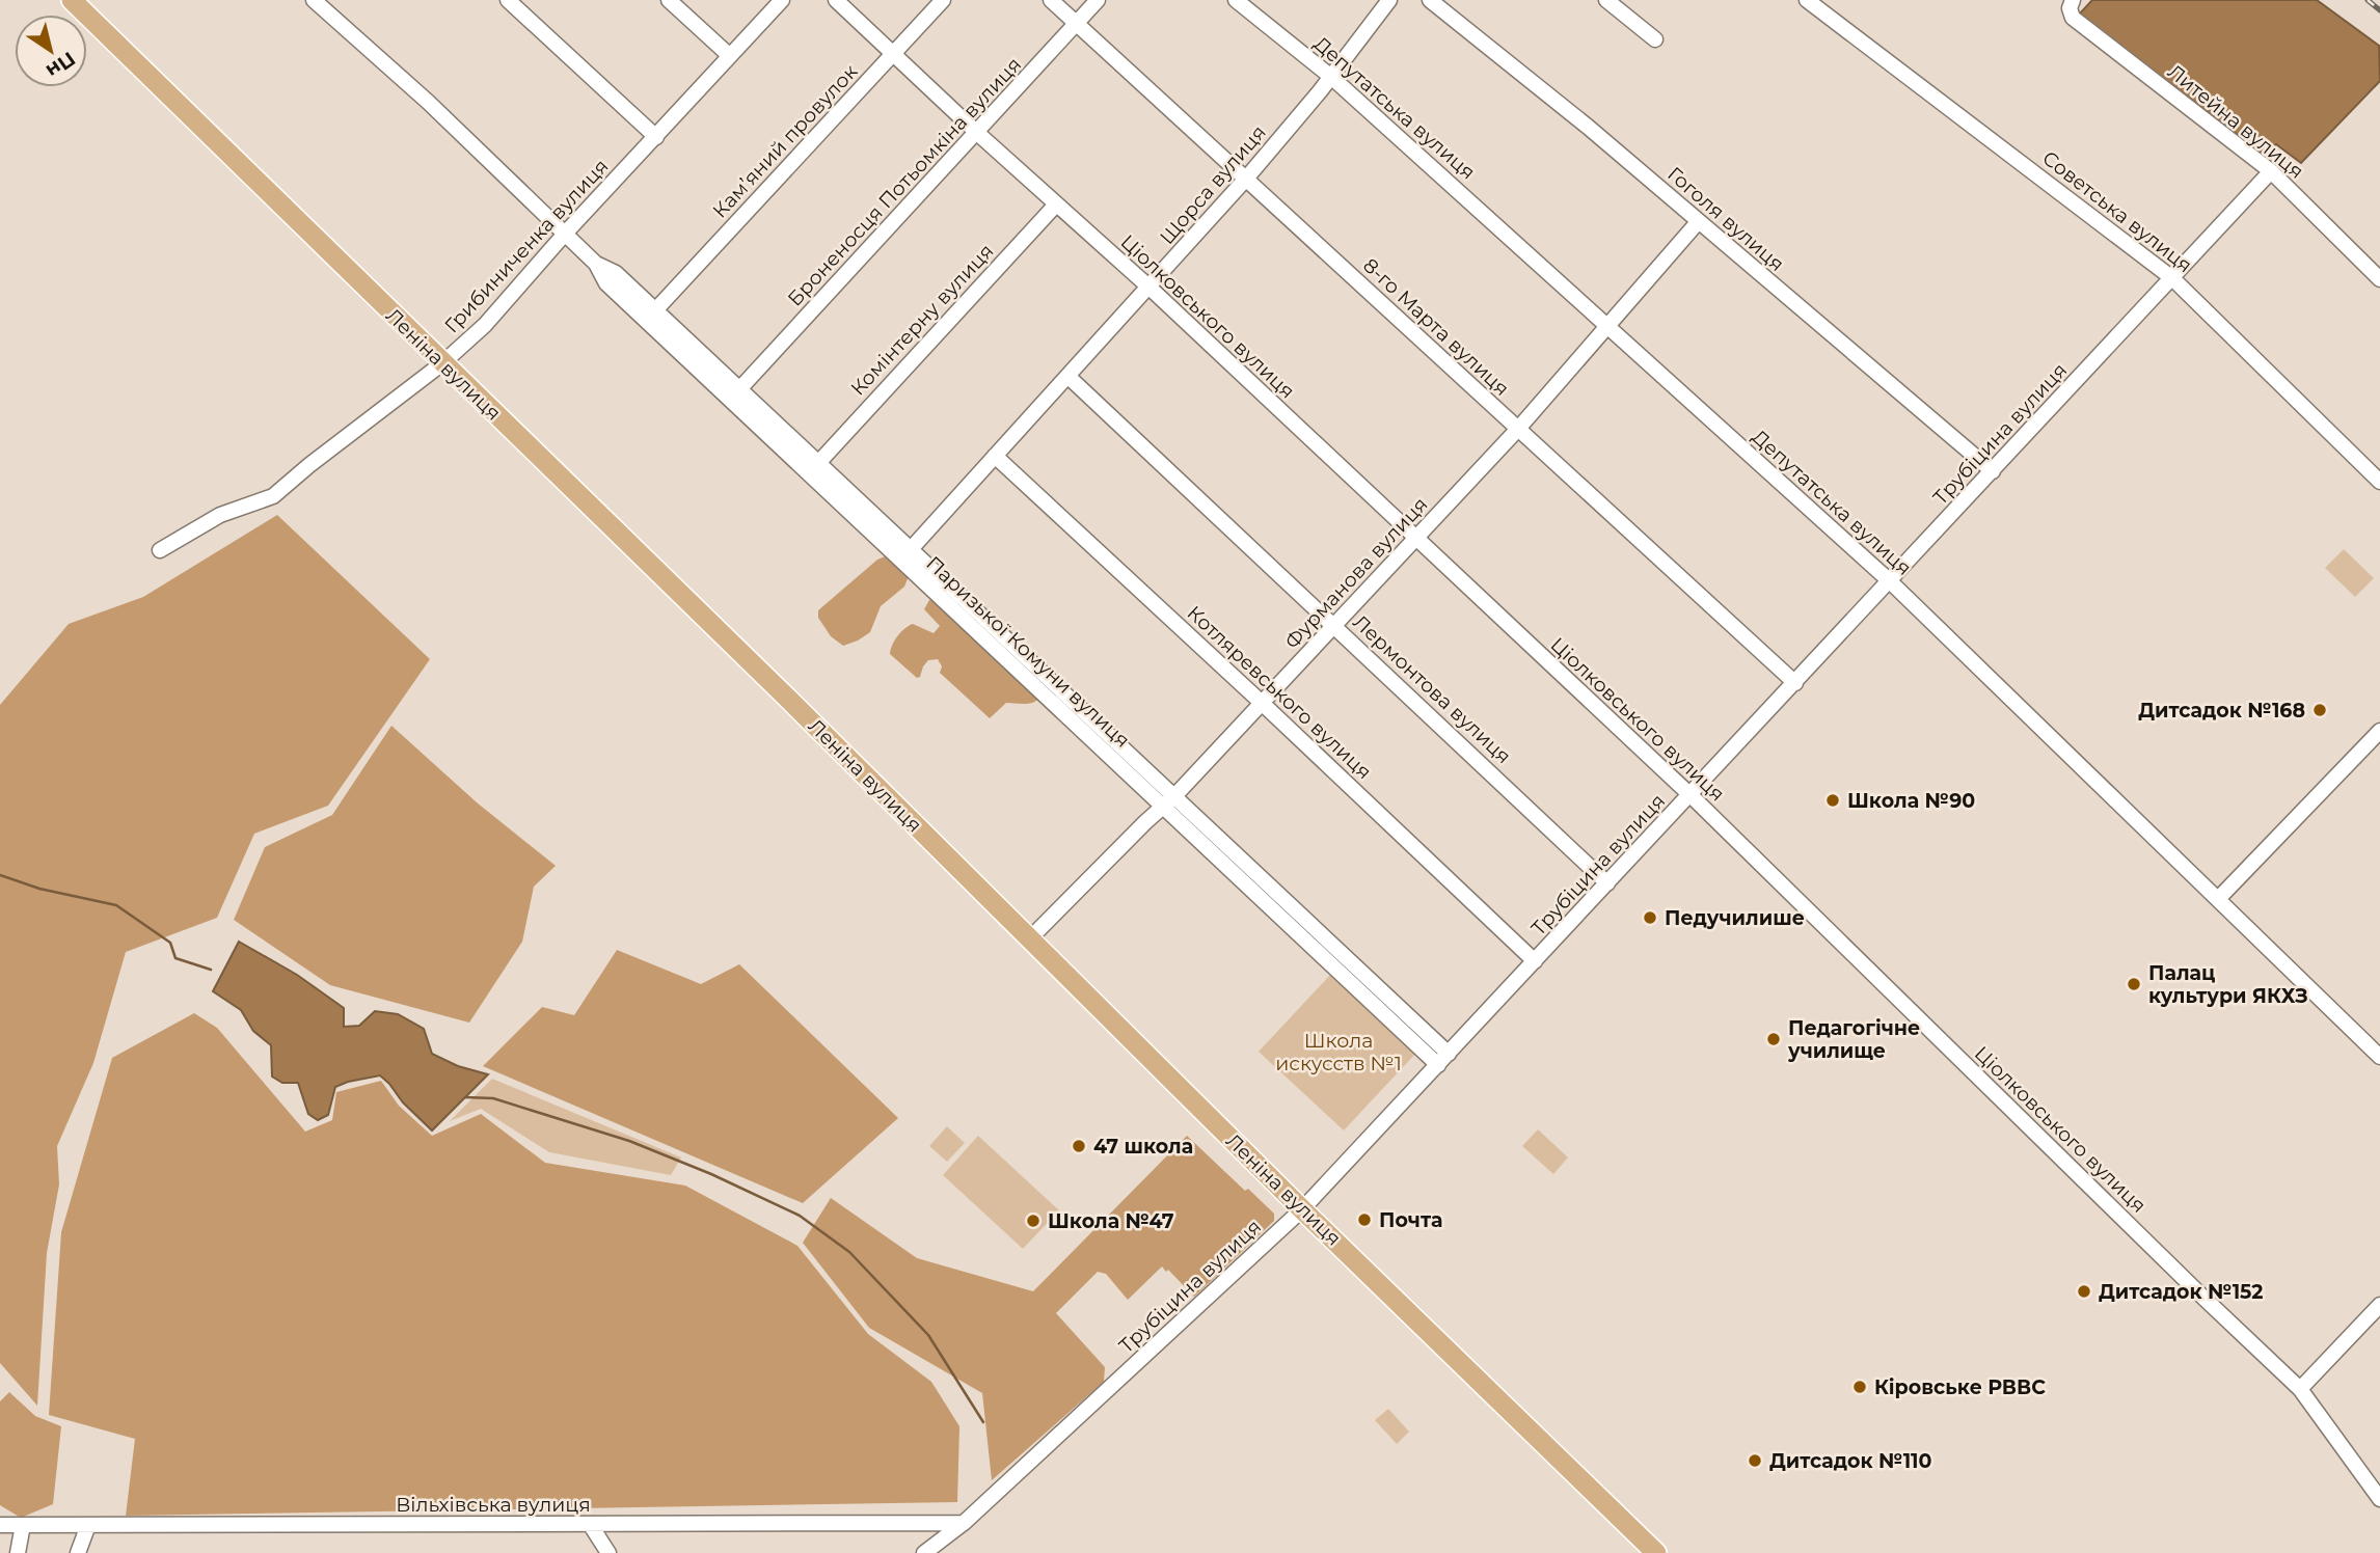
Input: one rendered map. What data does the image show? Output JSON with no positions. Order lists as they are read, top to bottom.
{
  "streets": {
    "main road": ["Леніна вулиця"],
    "street": [
      "Депутатська вулиця",
      "Литейна вулиця",
      "Кам’яний провулок",
      "Броненосця Потьомкіна вулиця",
      "Щорса вулиця",
      "Советська вулиця",
      "Гоголя вулиця",
      "Грибиниченка вулиця",
      "Ціолковського вулиця",
      "Комінтерну вулиця",
      "8-го Марта вулиця",
      "Трубіцина вулиця",
      "Фурманова вулиця",
      "Паризької Комуни вулиця",
      "Лермонтова вулиця",
      "Котляревського вулиця",
      "Вільхівська вулиця"
    ]
  },
  "crossings": [
    ["Депутатська вулиця", "Щорса вулиця"],
    ["Депутатська вулиця", "Трубіцина вулиця"],
    ["Депутатська вулиця", "Фурманова вулиця"],
    ["Литейна вулиця", "Трубіцина вулиця"],
    ["Кам’яний провулок", "Ціолковського вулиця"],
    ["Кам’яний провулок", "Паризької Комуни вулиця"],
    ["Броненосця Потьомкіна вулиця", "Ціолковського вулиця"],
    ["Броненосця Потьомкіна вулиця", "8-го Марта вулиця"],
    ["Броненосця Потьомкіна вулиця", "Паризької Комуни вулиця"],
    ["Щорса вулиця", "Ціолковського вулиця"],
    ["Щорса вулиця", "8-го Марта вулиця"],
    ["Щорса вулиця", "Паризької Комуни вулиця"],
    ["Щорса вулиця", "Лермонтова вулиця"],
    ["Щорса вулиця", "Котляревського вулиця"],
    ["Советська вулиця", "Трубіцина вулиця"],
    ["Гоголя вулиця", "Трубіцина вулиця"],
    ["Гоголя вулиця", "Фурманова вулиця"],
    ["Грибиниченка вулиця", "Леніна вулиця"],
    ["Грибиниченка вулиця", "Паризької Комуни вулиця"],
    ["Ціолковського вулиця", "Комінтерну вулиця"],
    ["Ціолковського вулиця", "Трубіцина вулиця"],
    ["Ціолковського вулиця", "Фурманова вулиця"],
    ["Комінтерну вулиця", "Паризької Комуни вулиця"],
    ["8-го Марта вулиця", "Трубіцина вулиця"],
    ["8-го Марта вулиця", "Фурманова вулиця"],
    ["Леніна вулиця", "Трубіцина вулиця"],
    ["Леніна вулиця", "Фурманова вулиця"],
    ["Трубіцина вулиця", "Паризької Комуни вулиця"],
    ["Трубіцина вулиця", "Лермонтова вулиця"],
    ["Трубіцина вулиця", "Котляревського вулиця"],
    ["Трубіцина вулиця", "Вільхівська вулиця"],
    ["Фурманова вулиця", "Паризької Комуни вулиця"],
    ["Фурманова вулиця", "Лермонтова вулиця"],
    ["Фурманова вулиця", "Котляревського вулиця"]
  ],
  "parks": ["Школа искусств №1"],
  "places": [
    "Дитсадок №168",
    "Школа №90",
    "Педучилише",
    "Палац культури ЯКХЗ",
    "Педагогічне училище",
    "47 школа",
    "Почта",
    "Школа №47",
    "Дитсадок №152",
    "Кіровське РВВС",
    "Дитсадок №110"
  ],
  "north": "bottom right"
}
